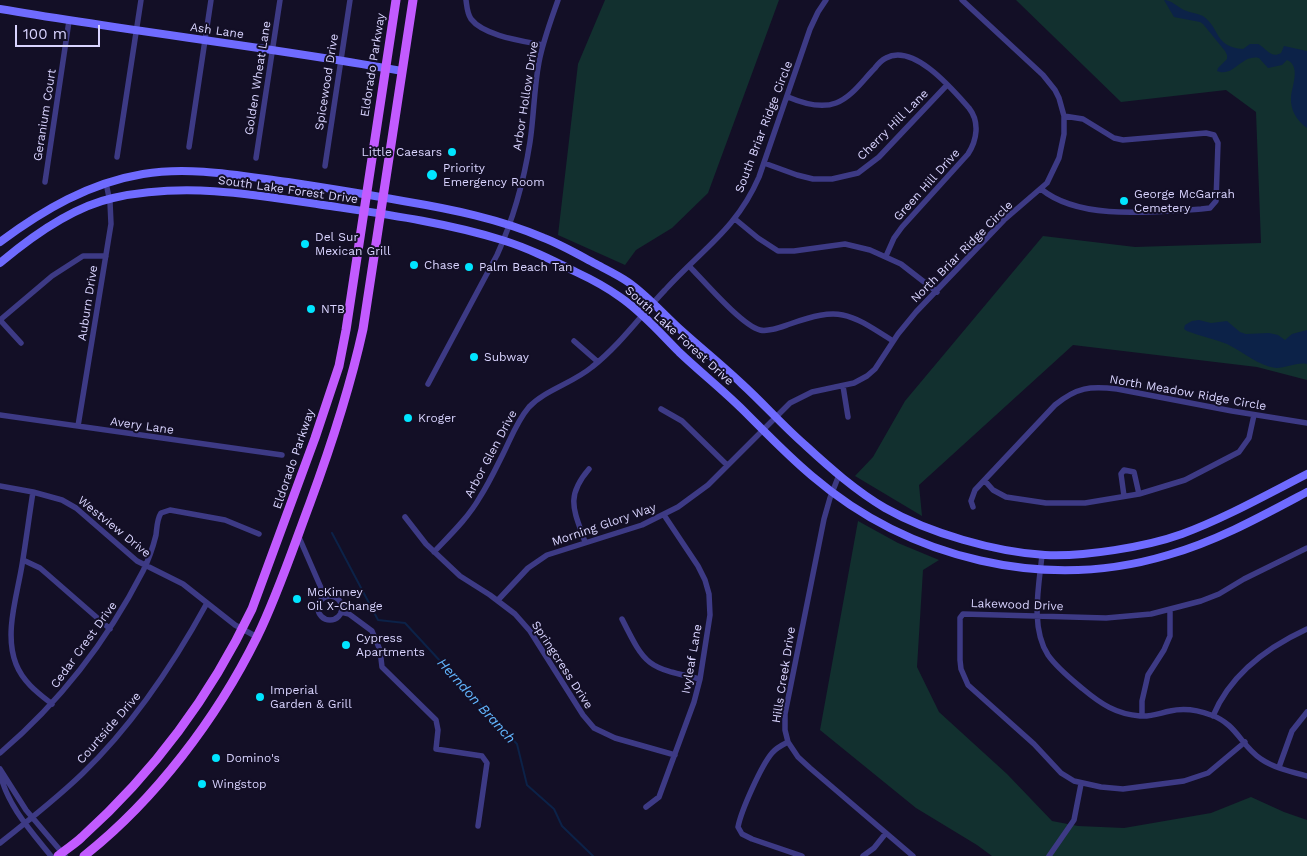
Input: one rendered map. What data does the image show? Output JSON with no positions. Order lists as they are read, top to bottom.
{
  "streets": {
    "main road": ["Ash Lane", "Eldorado Parkway", "South Lake Forest Drive"],
    "street": [
      "Golden Wheat Lane",
      "Spicewood Drive",
      "Arbor Hollow Drive",
      "Geranium Court",
      "Cherry Hill Lane",
      "South Briar Ridge Circle",
      "Green Hill Drive",
      "North Briar Ridge Circle",
      "Auburn Drive",
      "North Meadow Ridge Circle",
      "Avery Lane",
      "Arbor Glen Drive",
      "Morning Glory Way",
      "Westview Drive",
      "Lakewood Drive",
      "Cedar Crest Drive",
      "Ivyleaf Lane",
      "Springcress Drive",
      "Hills Creek Drive",
      "Courtside Drive"
    ]
  },
  "crossings": [
    ["Ash Lane", "Eldorado Parkway"],
    ["Ash Lane", "Golden Wheat Lane"],
    ["Ash Lane", "Spicewood Drive"],
    ["Ash Lane", "Geranium Court"],
    ["Eldorado Parkway", "South Lake Forest Drive"],
    ["Eldorado Parkway", "Westview Drive"],
    ["Arbor Hollow Drive", "South Lake Forest Drive"],
    ["Cherry Hill Lane", "South Briar Ridge Circle"],
    ["Cherry Hill Lane", "Green Hill Drive"],
    ["South Briar Ridge Circle", "Green Hill Drive"],
    ["South Briar Ridge Circle", "South Lake Forest Drive"],
    ["South Briar Ridge Circle", "Arbor Glen Drive"],
    ["South Lake Forest Drive", "North Briar Ridge Circle"],
    ["South Lake Forest Drive", "Auburn Drive"],
    ["South Lake Forest Drive", "Arbor Glen Drive"],
    ["South Lake Forest Drive", "Morning Glory Way"],
    ["South Lake Forest Drive", "Hills Creek Drive"],
    ["North Briar Ridge Circle", "Morning Glory Way"],
    ["Auburn Drive", "Avery Lane"],
    ["Arbor Glen Drive", "Springcress Drive"],
    ["Morning Glory Way", "Ivyleaf Lane"],
    ["Morning Glory Way", "Springcress Drive"],
    ["Westview Drive", "Cedar Crest Drive"],
    ["Westview Drive", "Courtside Drive"],
    ["Ivyleaf Lane", "Springcress Drive"]
  ],
  "water": ["Herndon Branch"],
  "places": [
    "Little Caesars",
    "Priority Emergency Room",
    "George McGarrah Cemetery",
    "Del Sur Mexican Grill",
    "Chase",
    "Palm Beach Tan",
    "NTB",
    "Subway",
    "Kroger",
    "McKinney Oil X-Change",
    "Cypress Apartments",
    "Imperial Garden & Grill",
    "Domino's",
    "Wingstop"
  ],
  "scale_bar": "100 m"
}
